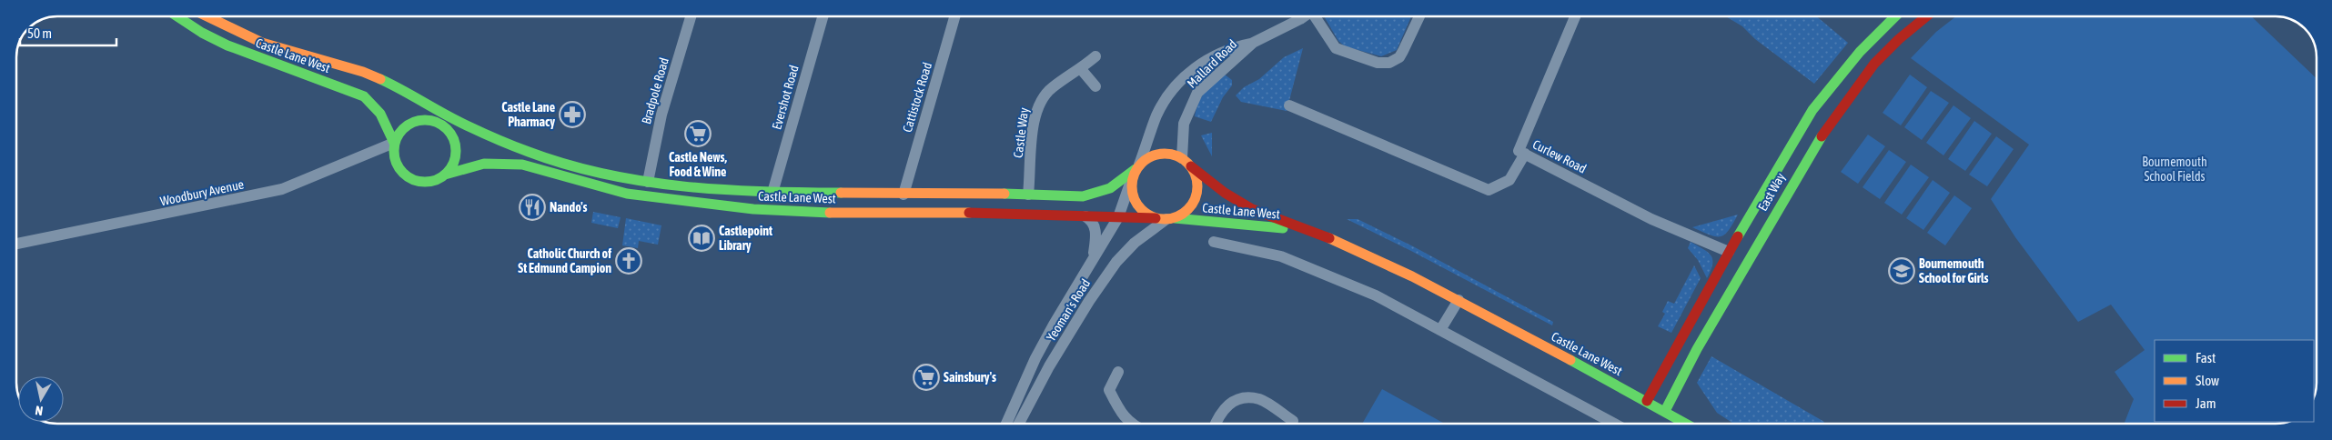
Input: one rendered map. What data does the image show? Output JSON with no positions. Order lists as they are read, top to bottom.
{
  "streets": {
    "main road": ["Castle Lane West", "East Way"],
    "street": [
      "Mallard Road",
      "Bradpole Road",
      "Evershot Road",
      "Cattistock Road",
      "Castle Way",
      "Curlew Road",
      "Woodbury Avenue",
      "Yeoman's Road"
    ]
  },
  "crossings": [
    ["Castle Lane West", "Mallard Road"],
    ["Castle Lane West", "Bradpole Road"],
    ["Castle Lane West", "Evershot Road"],
    ["Castle Lane West", "Cattistock Road"],
    ["Castle Lane West", "Castle Way"],
    ["Castle Lane West", "East Way"],
    ["Castle Lane West", "Woodbury Avenue"],
    ["Castle Lane West", "Yeoman's Road"],
    ["Mallard Road", "Yeoman's Road"],
    ["Curlew Road", "East Way"]
  ],
  "parks": ["Bournemouth School Fields"],
  "places": {
    "pharmacy": ["Castle Lane Pharmacy"],
    "supermarket": ["Castle News, Food & Wine", "Sainsbury's"],
    "restaurant": ["Nando's"],
    "library": ["Castlepoint Library"],
    "church": ["Catholic Church of St Edmund Campion"],
    "school or university": ["Bournemouth School for Girls"]
  },
  "legend": ["Fast", "Slow", "Jam"],
  "scale_bar": "50 m",
  "north": "bottom"
}
